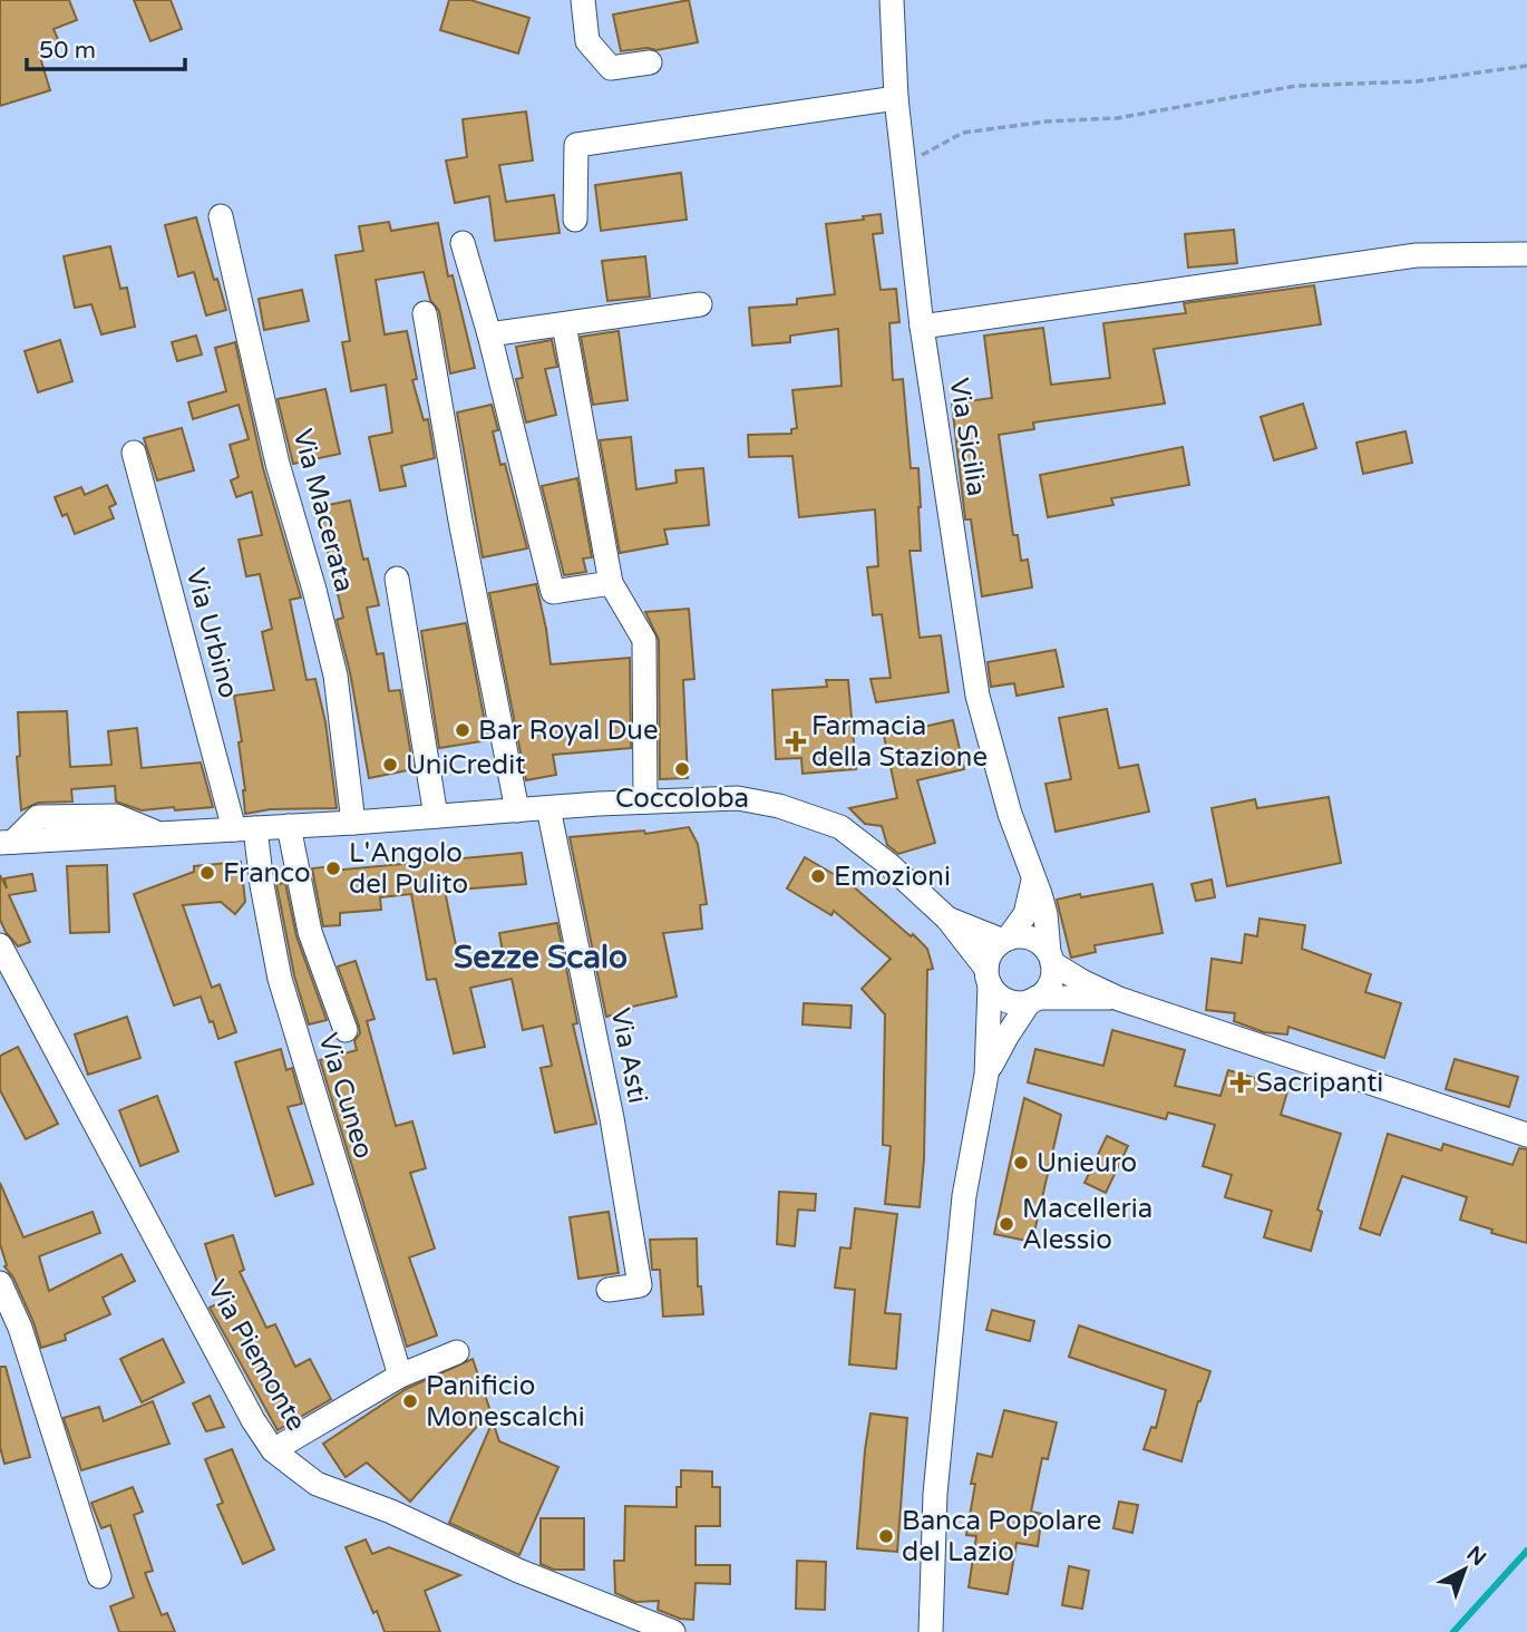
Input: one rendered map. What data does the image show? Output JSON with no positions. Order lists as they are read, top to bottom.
{
  "streets": {
    "street": [
      "Via Sicilia",
      "Via Macerata",
      "Via Urbino",
      "Via Asti",
      "Via Cuneo",
      "Via Piemonte"
    ]
  },
  "crossings": [
    ["Via Urbino", "Via Cuneo"]
  ],
  "districts": ["Sezze Scalo"],
  "places": {
    "other": [
      "Bar Royal Due",
      "UniCredit",
      "Coccoloba",
      "L'Angolo del Pulito",
      "Franco",
      "Emozioni",
      "Unieuro",
      "Macelleria Alessio",
      "Panificio Monescalchi",
      "Banca Popolare del Lazio"
    ],
    "health": ["Farmacia della Stazione", "Sacripanti"]
  },
  "scale_bar": "50 m",
  "north": "top right"
}
